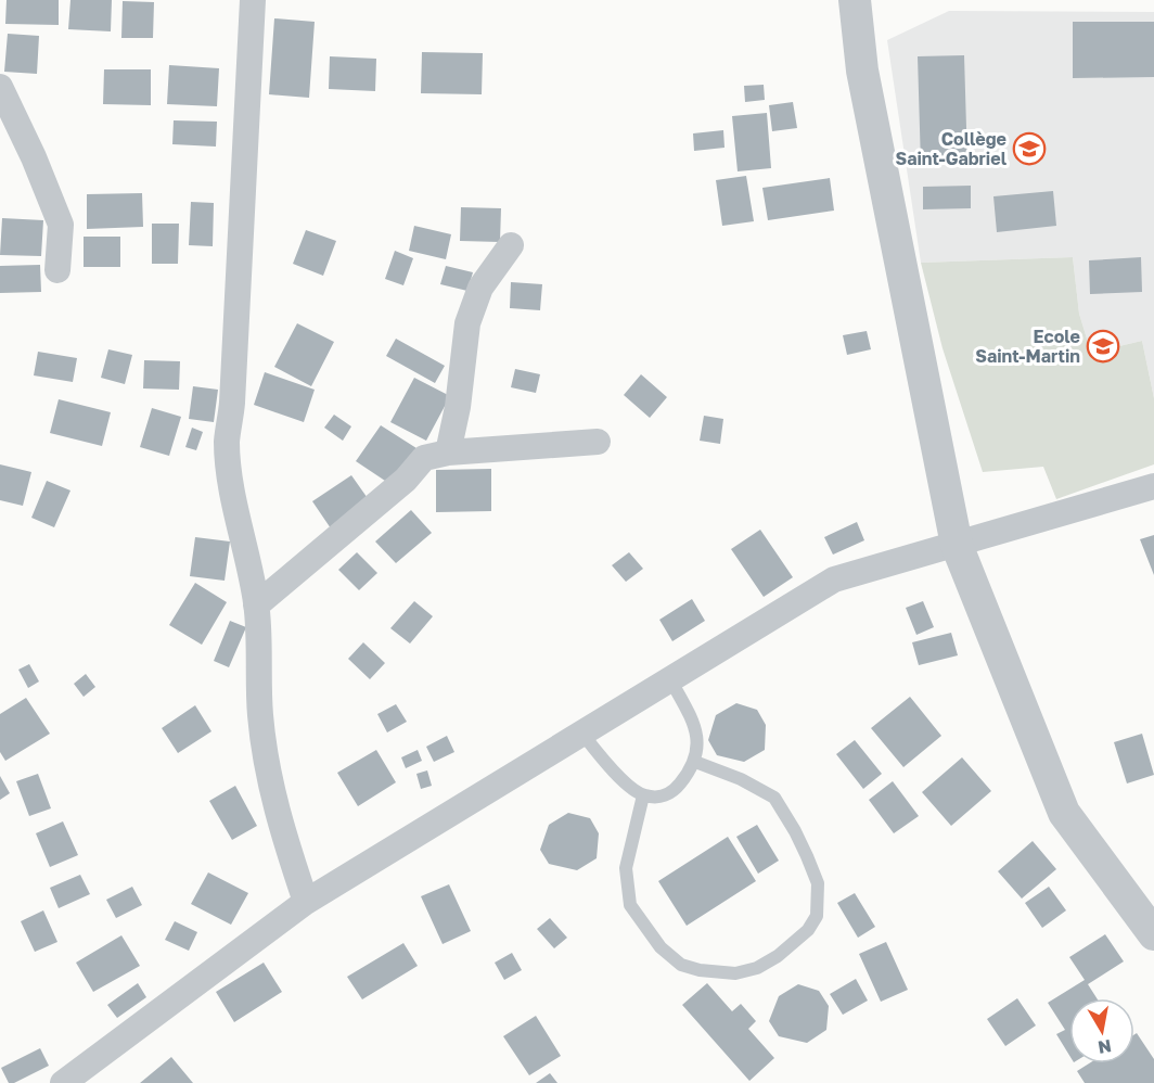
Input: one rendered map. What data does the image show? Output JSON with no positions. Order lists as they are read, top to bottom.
{
  "places": {
    "school or university": ["Collège Saint-Gabriel", "Ecole Saint-Martin"]
  },
  "north": "bottom"
}
